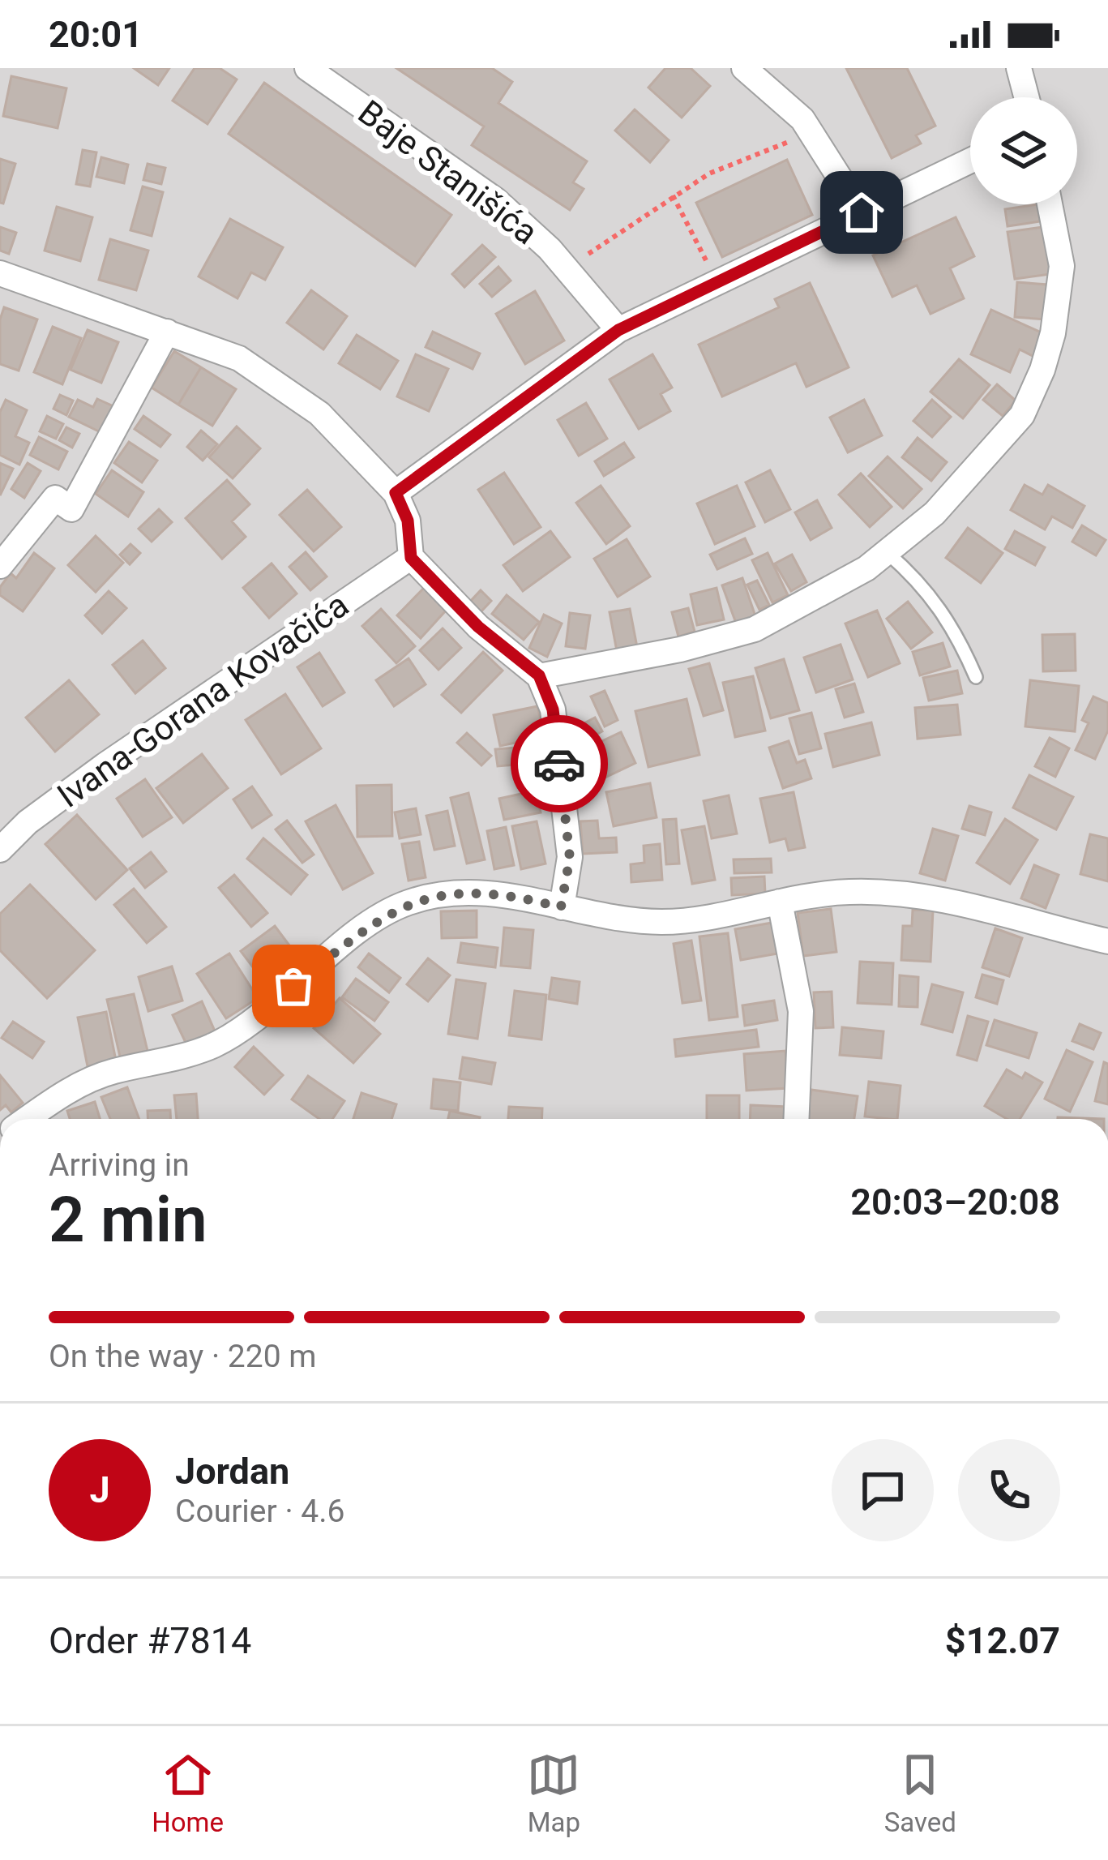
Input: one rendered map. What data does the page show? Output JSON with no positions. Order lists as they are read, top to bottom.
{
  "streets": {
    "street": ["Baje Stanišića", "Ivana-Gorana Kovačića"]
  },
  "page": {
    "status": "20:01",
    "heading": ["2 min", "Arriving in", "20:03–20:08"],
    "panel": [
      "Jordan",
      "Courier · 4.6",
      "Order #7814",
      "$12.07"
    ],
    "bar": "On the way · 220 m",
    "round": "J",
    "tabs": ["Home", "Map", "Saved"]
  }
}
